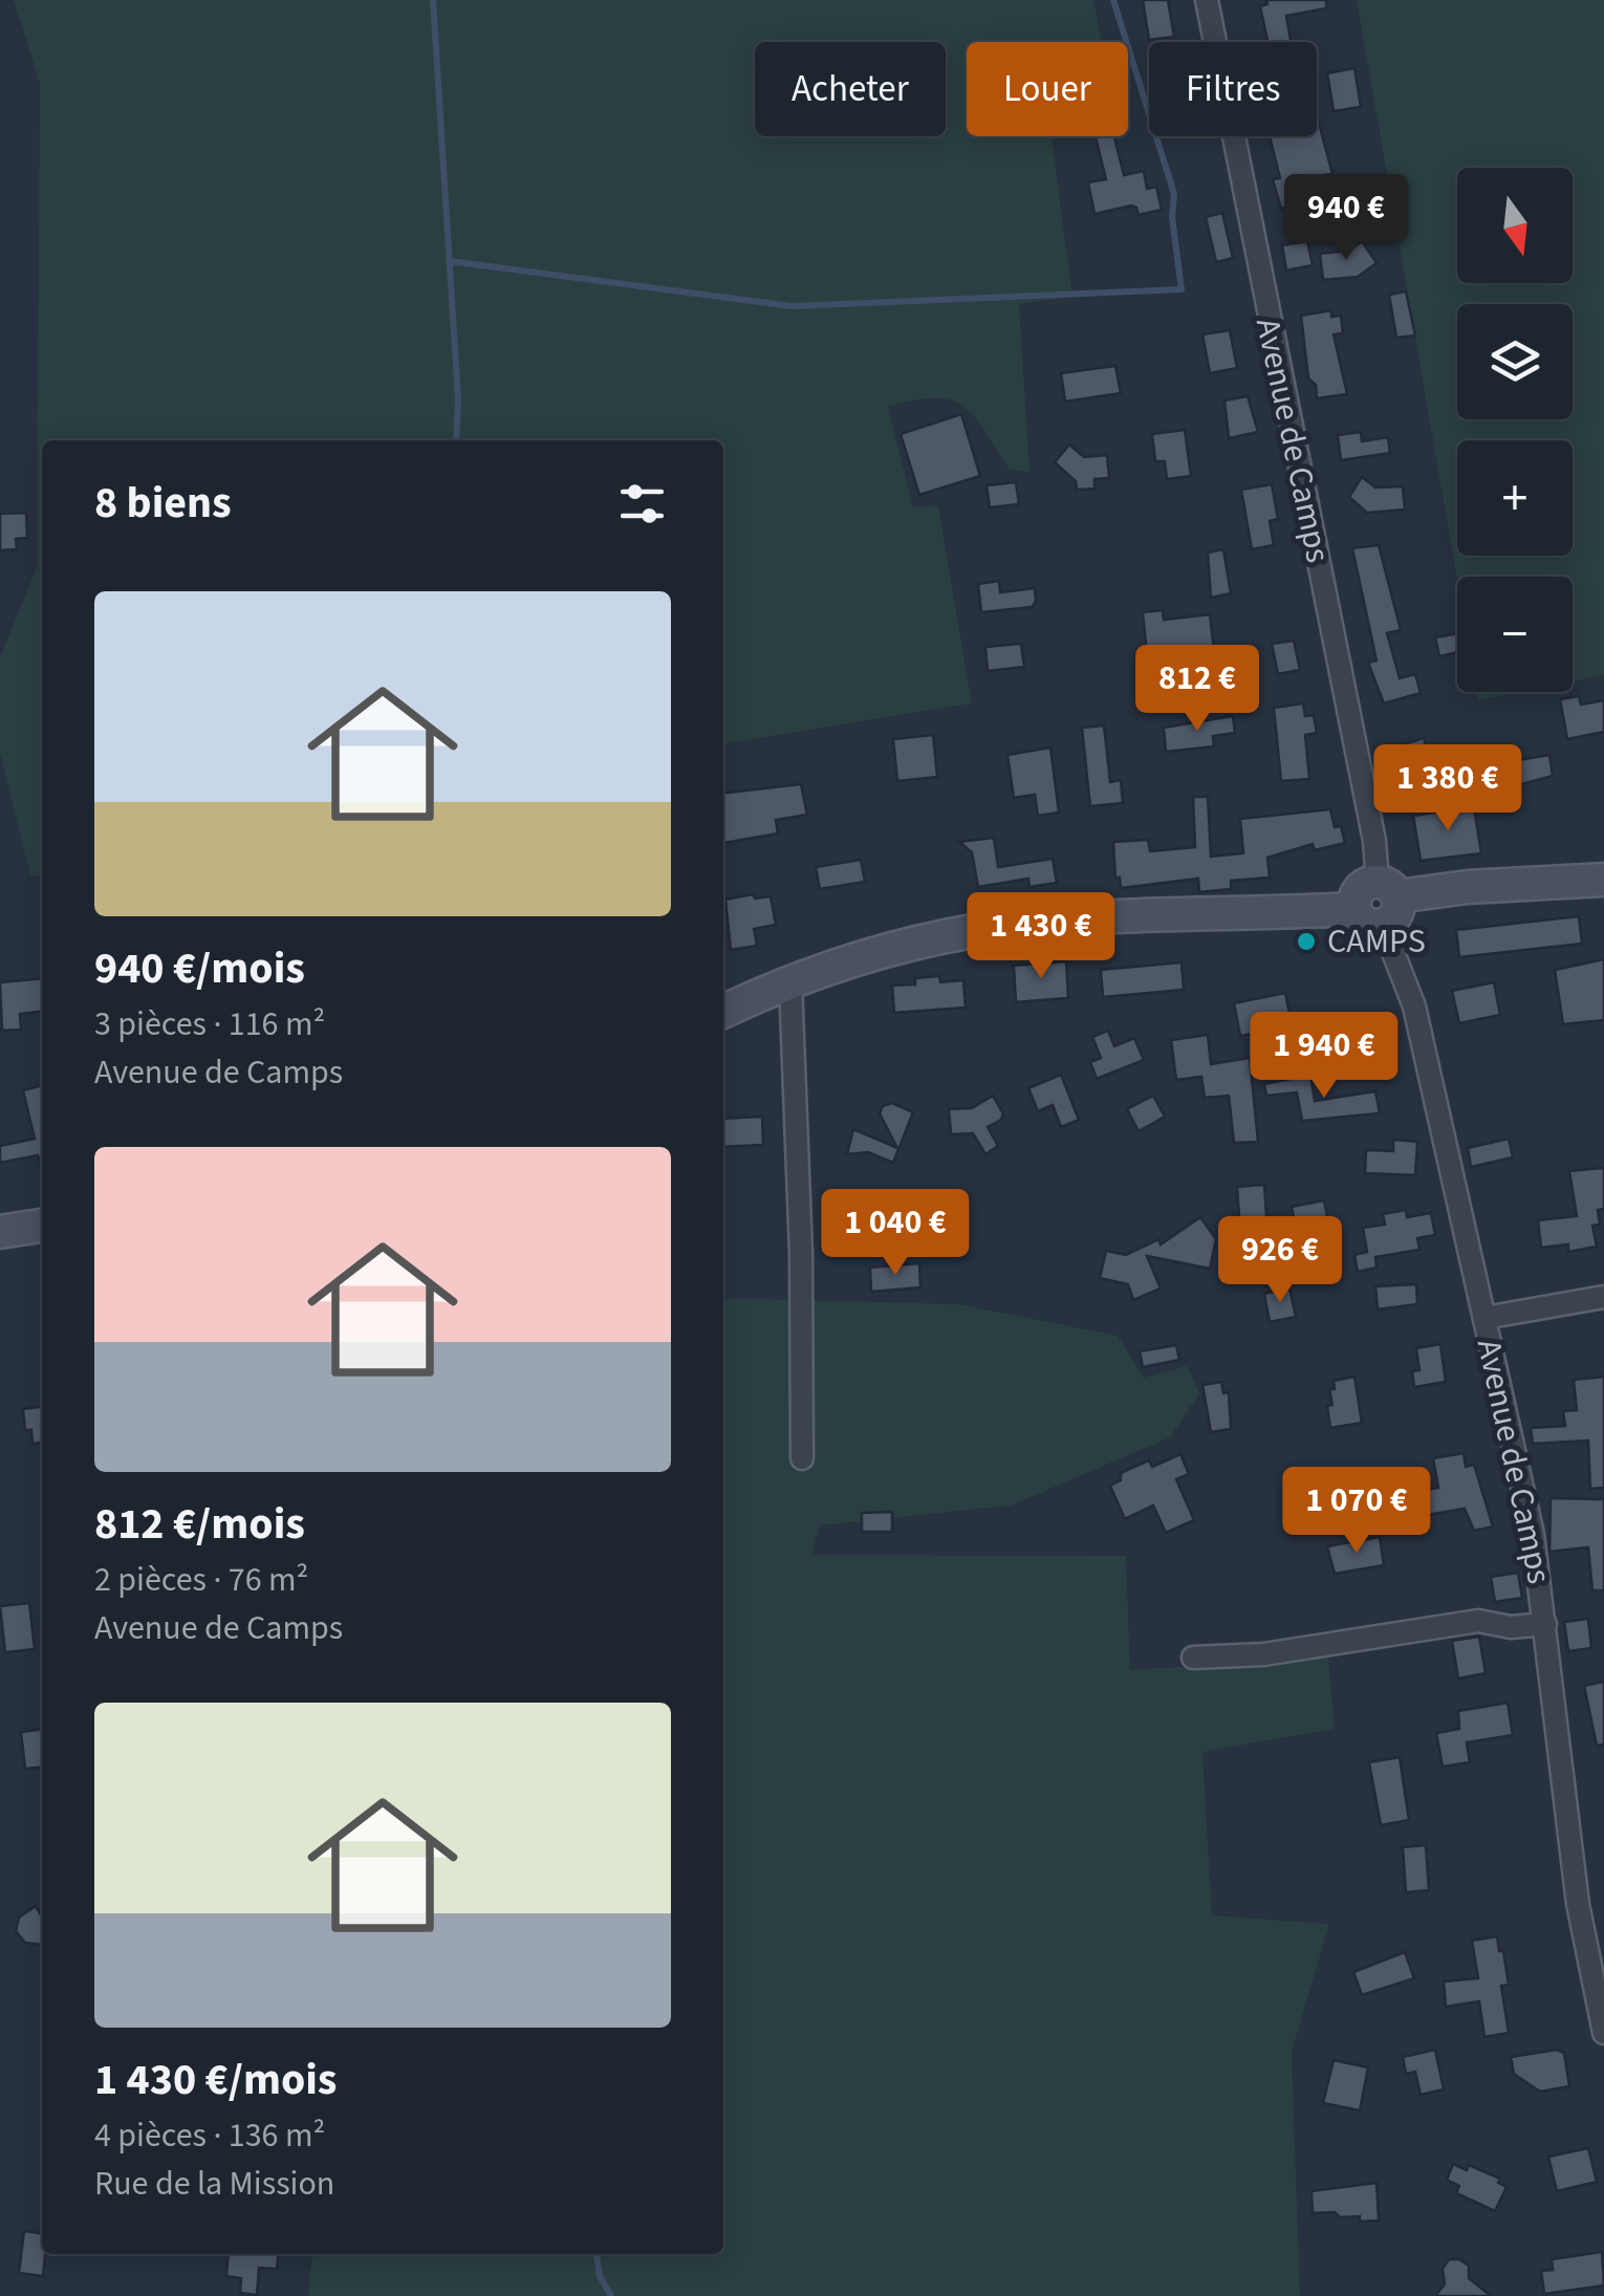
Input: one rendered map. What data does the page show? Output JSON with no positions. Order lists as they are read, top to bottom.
{
  "streets": {
    "street": ["Avenue de Camps"]
  },
  "places": ["CAMPS"],
  "north": "bottom",
  "page": {
    "chip": ["Acheter", "Louer", "Filtres"],
    "map_buttons": ["+", "−"],
    "price": [
      "940 €",
      "812 €",
      "1 380 €",
      "1 430 €",
      "1 940 €",
      "1 040 €",
      "926 €",
      "1 070 €"
    ],
    "heading": "8 biens",
    "list": [
      {
        "name": "940 €/mois",
        "note": "3 pièces · 116 m² · Avenue de Camps"
      },
      {
        "name": "812 €/mois",
        "note": "2 pièces · 76 m² · Avenue de Camps"
      },
      {
        "name": "1 430 €/mois",
        "note": "4 pièces · 136 m² · Rue de la Mission"
      }
    ]
  }
}
